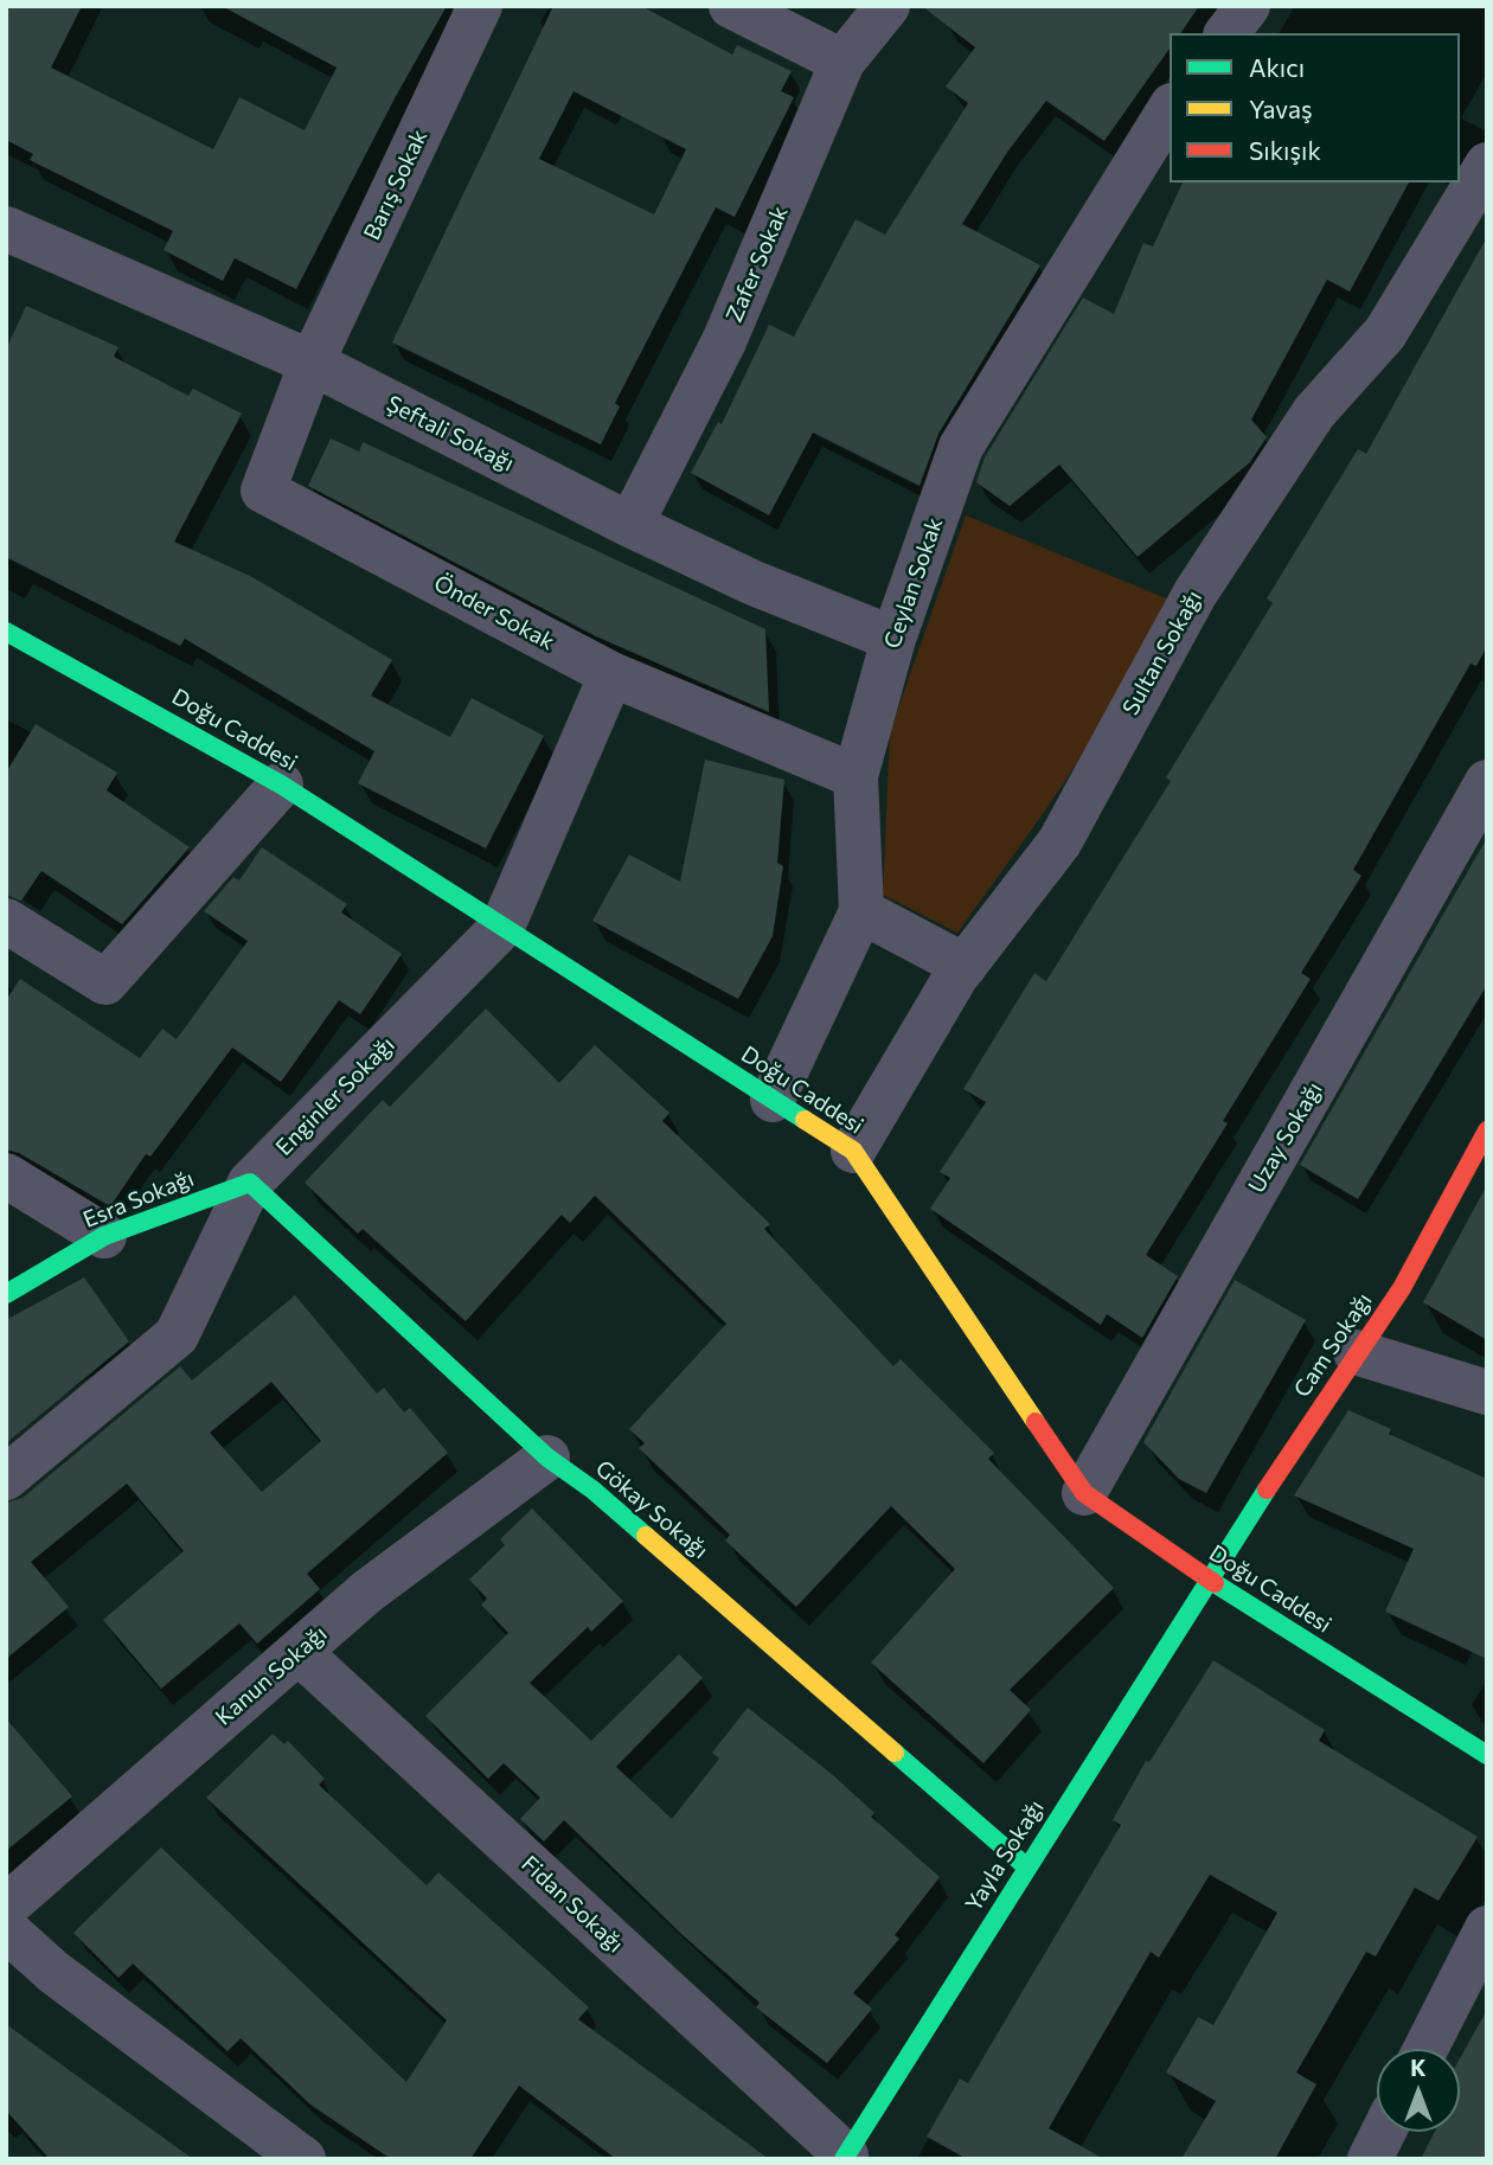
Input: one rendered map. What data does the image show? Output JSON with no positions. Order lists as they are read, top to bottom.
{
  "streets": {
    "street": [
      "Barış Sokak",
      "Zafer Sokak",
      "Şeftali Sokağı",
      "Ceylan Sokak",
      "Önder Sokak",
      "Sultan Sokağı",
      "Doğu Caddesi",
      "Enginler Sokağı",
      "Uzay Sokağı",
      "Esra Sokağı",
      "Cam Sokağı",
      "Gökay Sokağı",
      "Kanun Sokağı",
      "Yayla Sokağı",
      "Fidan Sokağı"
    ]
  },
  "crossings": [
    ["Barış Sokak", "Şeftali Sokağı"],
    ["Barış Sokak", "Önder Sokak"],
    ["Zafer Sokak", "Şeftali Sokağı"],
    ["Şeftali Sokağı", "Ceylan Sokak"],
    ["Şeftali Sokağı", "Önder Sokak"],
    ["Ceylan Sokak", "Önder Sokak"],
    ["Ceylan Sokak", "Doğu Caddesi"],
    ["Önder Sokak", "Enginler Sokağı"],
    ["Sultan Sokağı", "Doğu Caddesi"],
    ["Doğu Caddesi", "Enginler Sokağı"],
    ["Doğu Caddesi", "Uzay Sokağı"],
    ["Doğu Caddesi", "Cam Sokağı"],
    ["Doğu Caddesi", "Yayla Sokağı"],
    ["Enginler Sokağı", "Esra Sokağı"],
    ["Enginler Sokağı", "Gökay Sokağı"],
    ["Esra Sokağı", "Gökay Sokağı"],
    ["Cam Sokağı", "Yayla Sokağı"],
    ["Gökay Sokağı", "Kanun Sokağı"],
    ["Gökay Sokağı", "Yayla Sokağı"],
    ["Kanun Sokağı", "Fidan Sokağı"],
    ["Yayla Sokağı", "Fidan Sokağı"]
  ],
  "legend": ["Akıcı", "Yavaş", "Sıkışık"],
  "north": "top"
}
